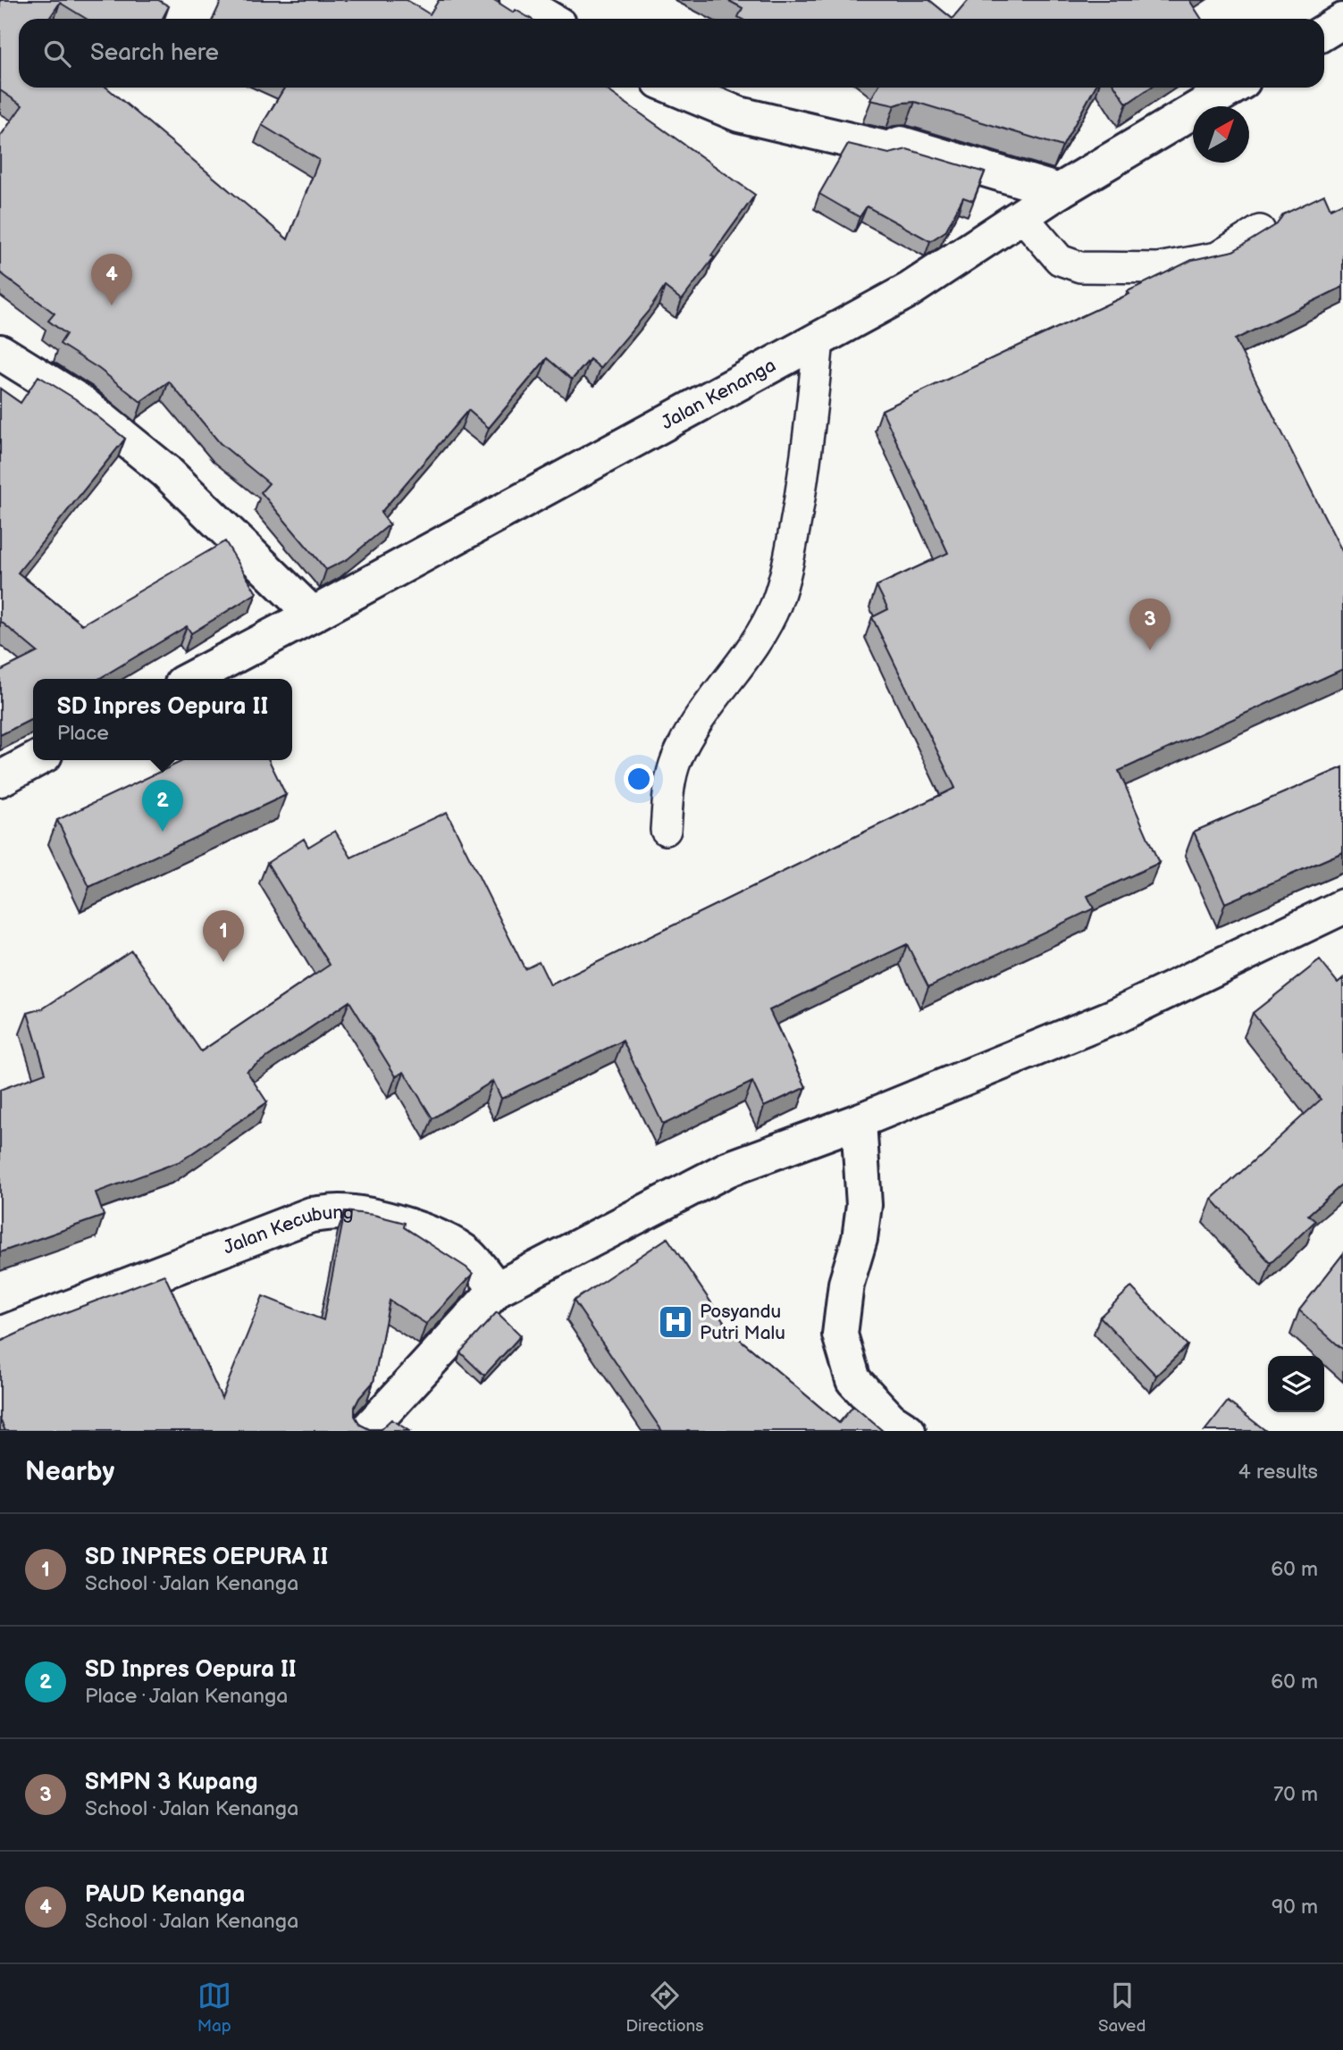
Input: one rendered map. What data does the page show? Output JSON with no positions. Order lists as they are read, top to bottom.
{
  "streets": {
    "street": ["Jalan Kenanga", "Jalan Kecubung"]
  },
  "places": {
    "hospital": ["Posyandu Putri Malu"]
  },
  "north": "top right",
  "page": {
    "search": "Search here",
    "pins": [
      "4",
      "3",
      "2",
      "1"
    ],
    "popup": ["SD Inpres Oepura II", "Place"],
    "heading": ["Nearby", "4 results"],
    "list": [
      {
        "mark": "1",
        "name": "SD INPRES OEPURA II",
        "note": "School · Jalan Kenanga",
        "value": "60 m"
      },
      {
        "mark": "2",
        "name": "SD Inpres Oepura II",
        "note": "Place · Jalan Kenanga",
        "value": "60 m"
      },
      {
        "mark": "3",
        "name": "SMPN 3 Kupang",
        "note": "School · Jalan Kenanga",
        "value": "70 m"
      },
      {
        "mark": "4",
        "name": "PAUD Kenanga",
        "note": "School · Jalan Kenanga",
        "value": "90 m"
      }
    ],
    "nav": ["Map", "Directions", "Saved"]
  }
}
